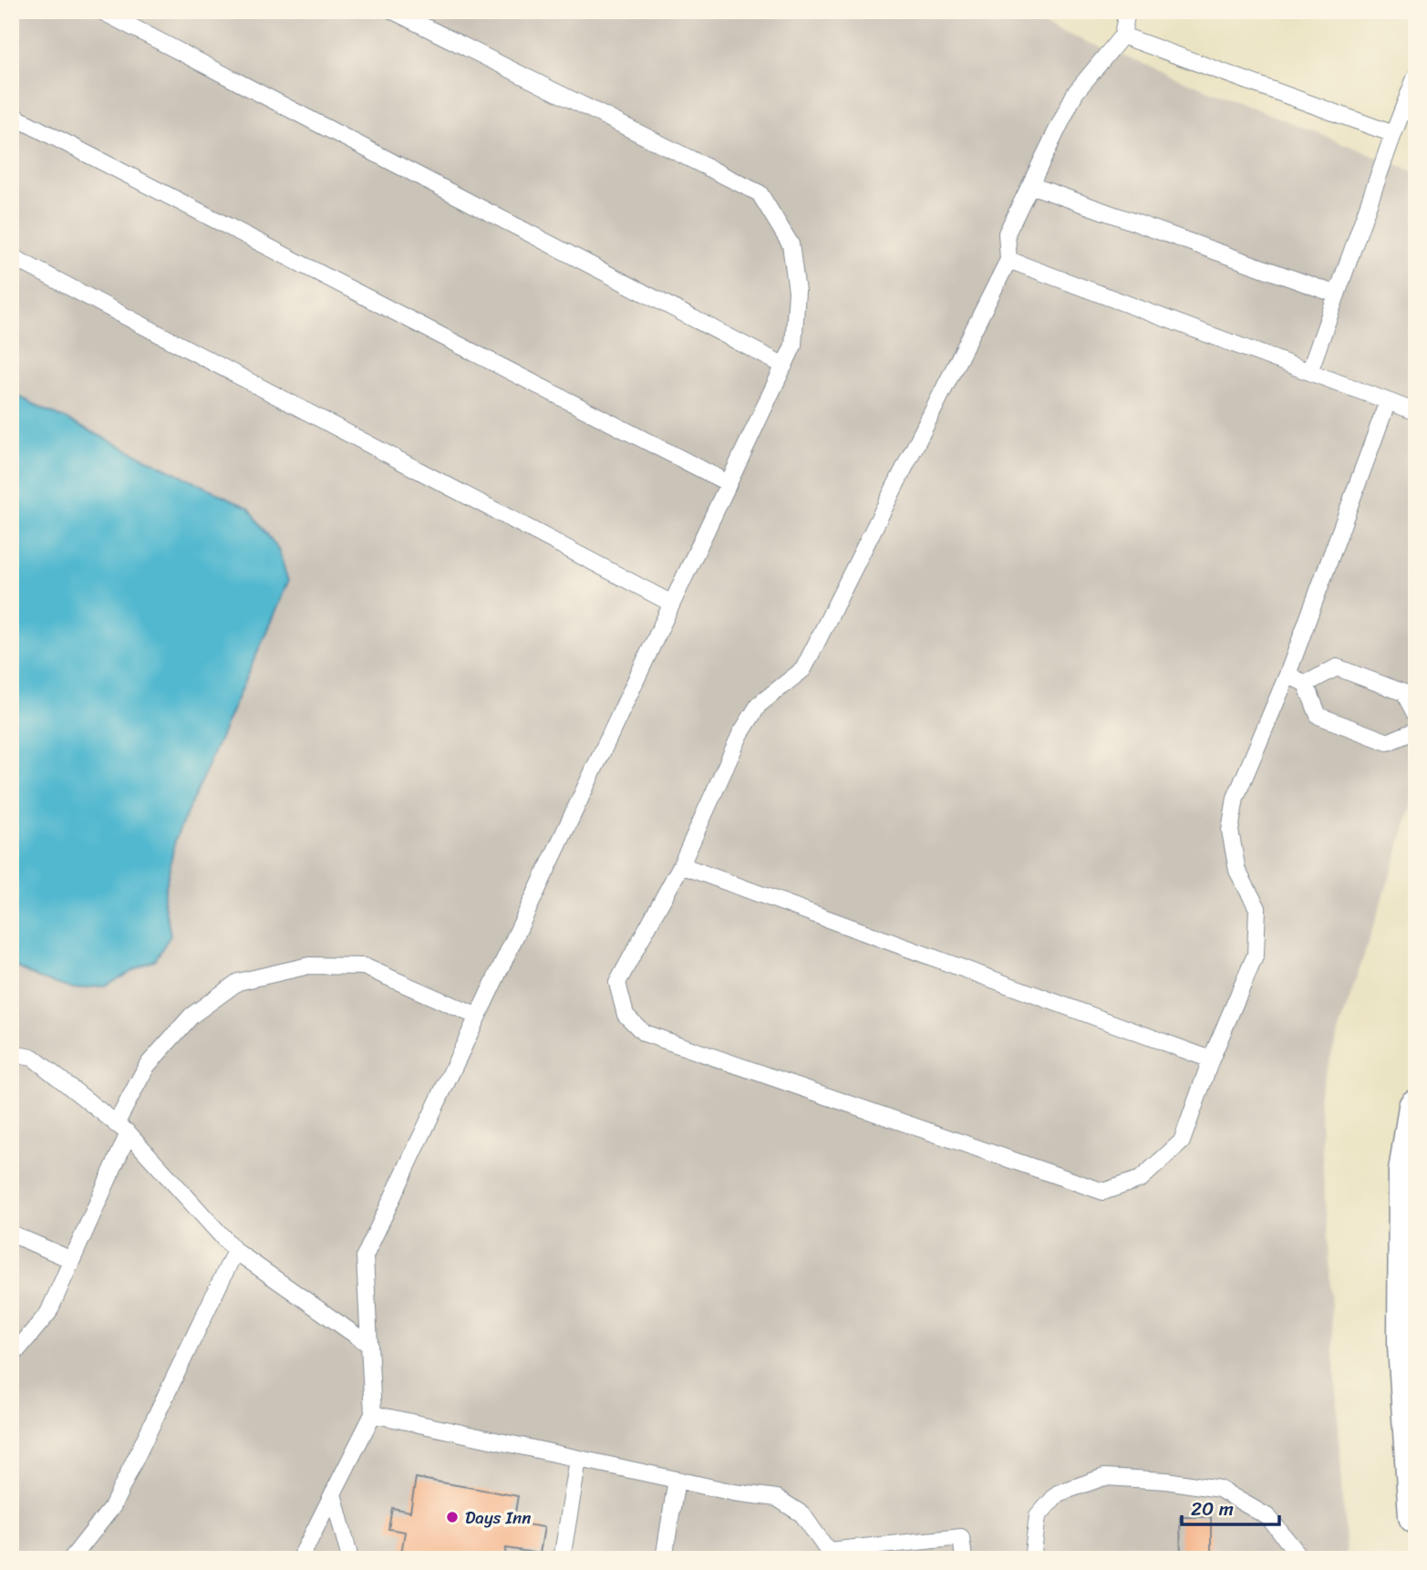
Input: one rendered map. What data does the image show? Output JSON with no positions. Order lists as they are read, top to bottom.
{
  "places": ["Days Inn"],
  "scale_bar": "20 m"
}
